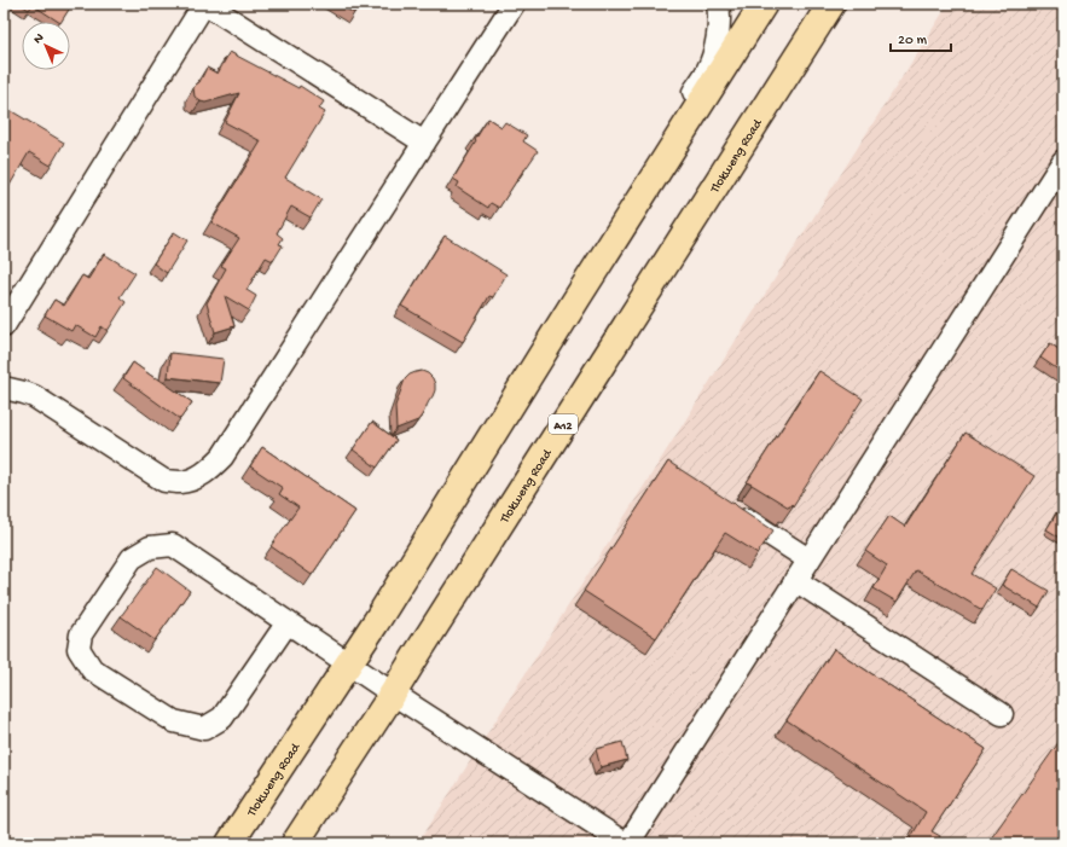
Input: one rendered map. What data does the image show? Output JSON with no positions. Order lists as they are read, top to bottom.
{
  "streets": {
    "main road": ["Tlokweng Road", "A12"]
  },
  "scale_bar": "20 m",
  "north": "top left"
}
